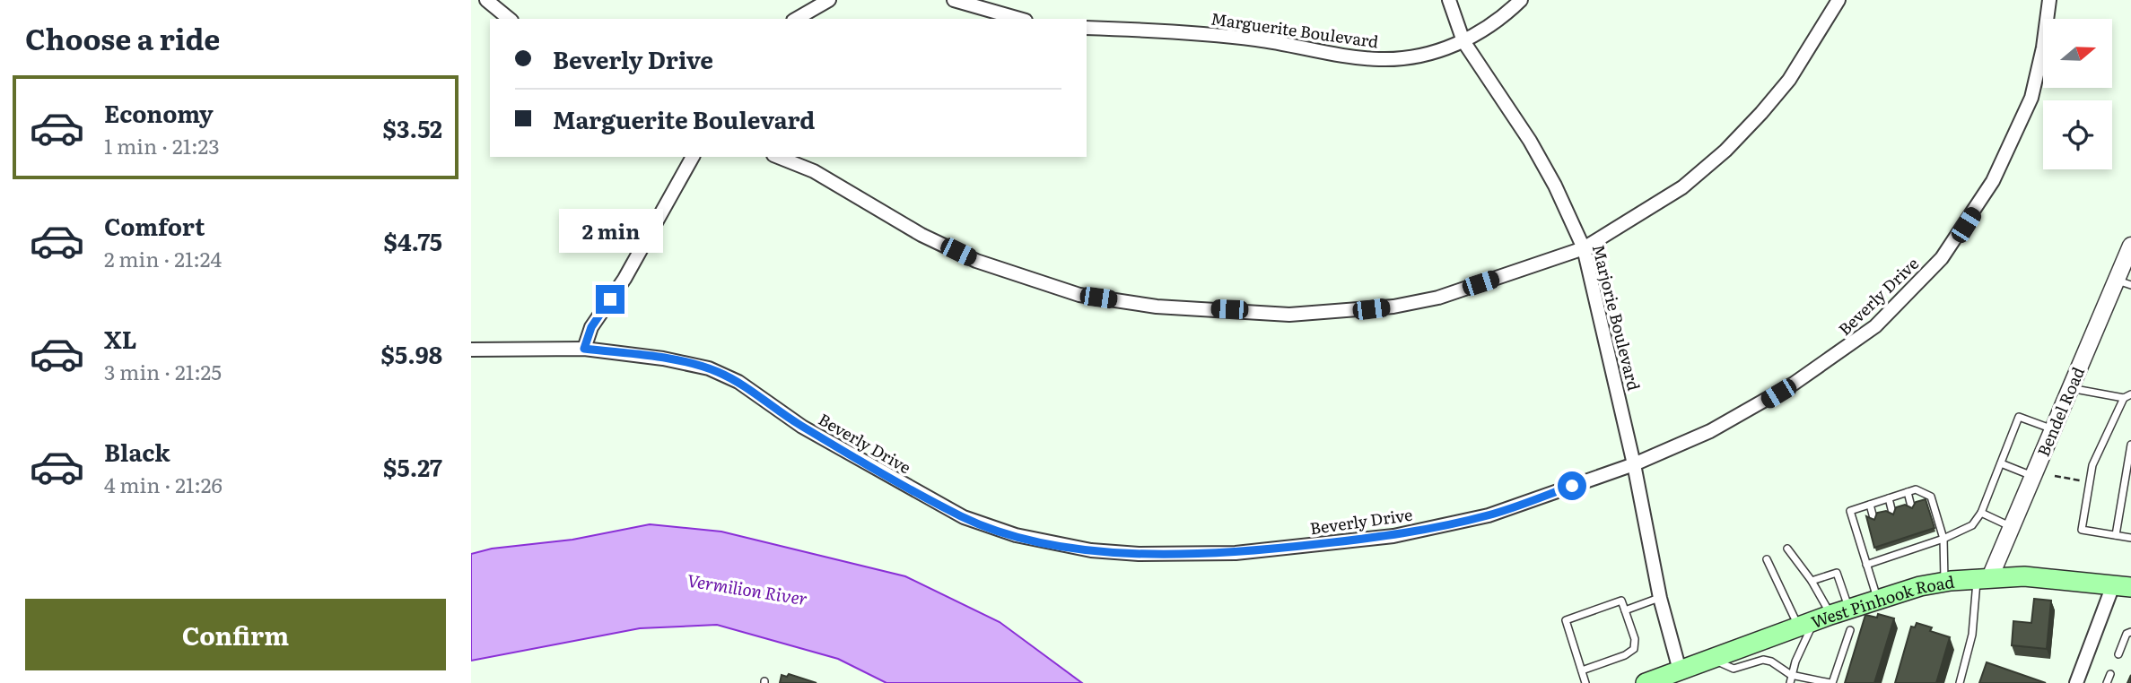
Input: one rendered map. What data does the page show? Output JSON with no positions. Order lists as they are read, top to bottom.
{
  "streets": {
    "main road": ["West Pinhook Road"],
    "street": [
      "Marguerite Boulevard",
      "Beverly Drive",
      "Marjorie Boulevard",
      "Bendel Road"
    ]
  },
  "crossings": [
    ["Marguerite Boulevard", "Marjorie Boulevard"],
    ["Beverly Drive", "Marjorie Boulevard"],
    ["Marjorie Boulevard", "West Pinhook Road"],
    ["Bendel Road", "West Pinhook Road"]
  ],
  "water": ["Vermilion River"],
  "north": "right",
  "page": {
    "heading": "Choose a ride",
    "banner": ["Beverly Drive", "Marguerite Boulevard"],
    "list": [
      {
        "name": "Economy",
        "note": "1 min · 21:23",
        "value": "$3.52"
      },
      {
        "name": "Comfort",
        "note": "2 min · 21:24",
        "value": "$4.75"
      },
      {
        "name": "XL",
        "note": "3 min · 21:25",
        "value": "$5.98"
      },
      {
        "name": "Black",
        "note": "4 min · 21:26",
        "value": "$5.27"
      }
    ],
    "bubble": "2 min",
    "buttons": "Confirm"
  }
}
